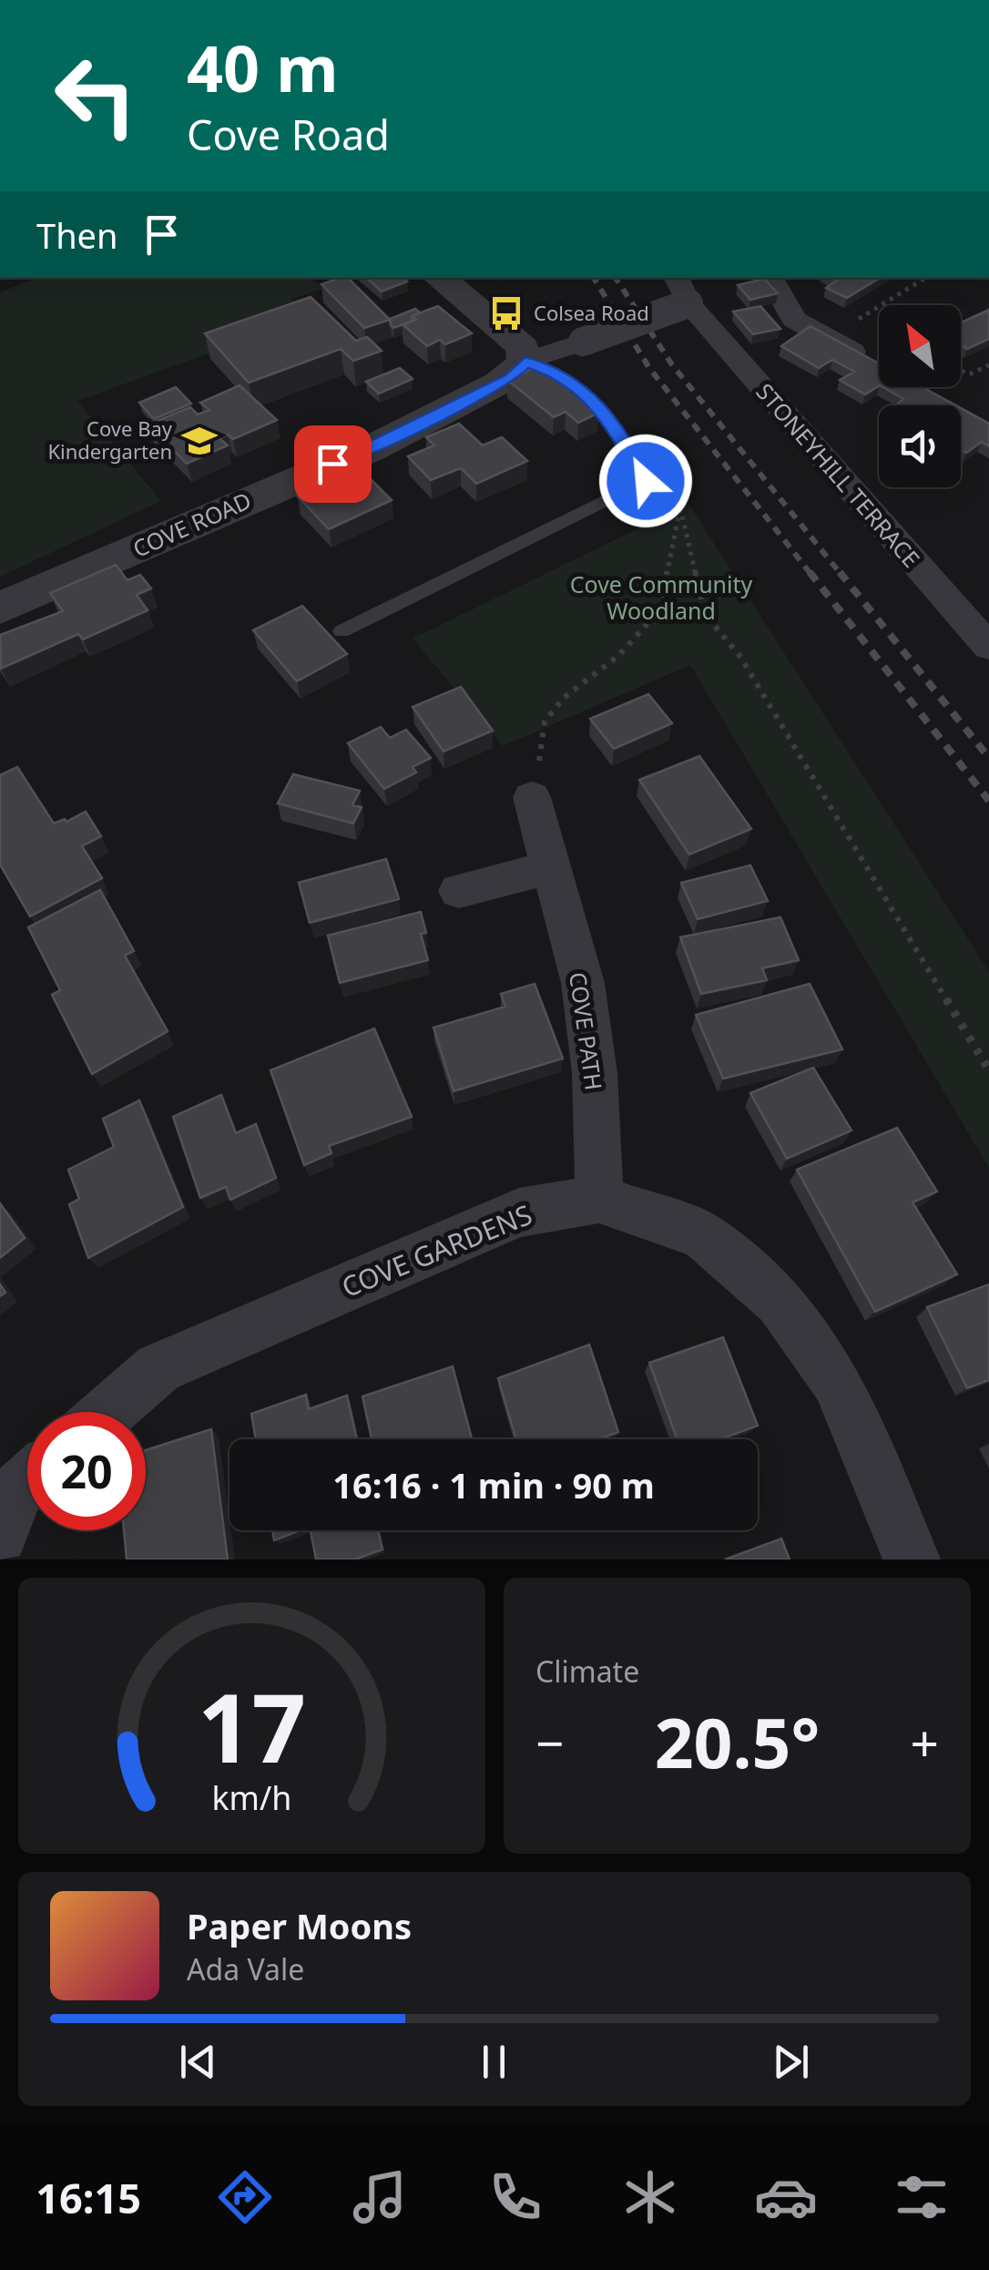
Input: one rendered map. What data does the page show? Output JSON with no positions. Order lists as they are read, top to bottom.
{
  "streets": {
    "street": [
      "STONEYHILL TERRACE",
      "COVE ROAD",
      "COVE PATH",
      "COVE GARDENS"
    ]
  },
  "crossings": [
    ["COVE PATH", "COVE GARDENS"]
  ],
  "parks": ["Cove Community Woodland"],
  "places": {
    "bus stop": ["Colsea Road"],
    "school or university": ["Cove Bay Kindergarten"]
  },
  "north": "top left",
  "page": {
    "turn": ["40 m", "Cove Road"],
    "then": "Then",
    "limit": "20",
    "trip": "16:16 · 1 min · 90 m",
    "tile": "Climate",
    "heat": ["−", "20.5°", "+"],
    "song": ["Paper Moons", "Ada Vale"],
    "tabs": "16:15",
    "gauge": ["17", "km/h"]
  }
}
